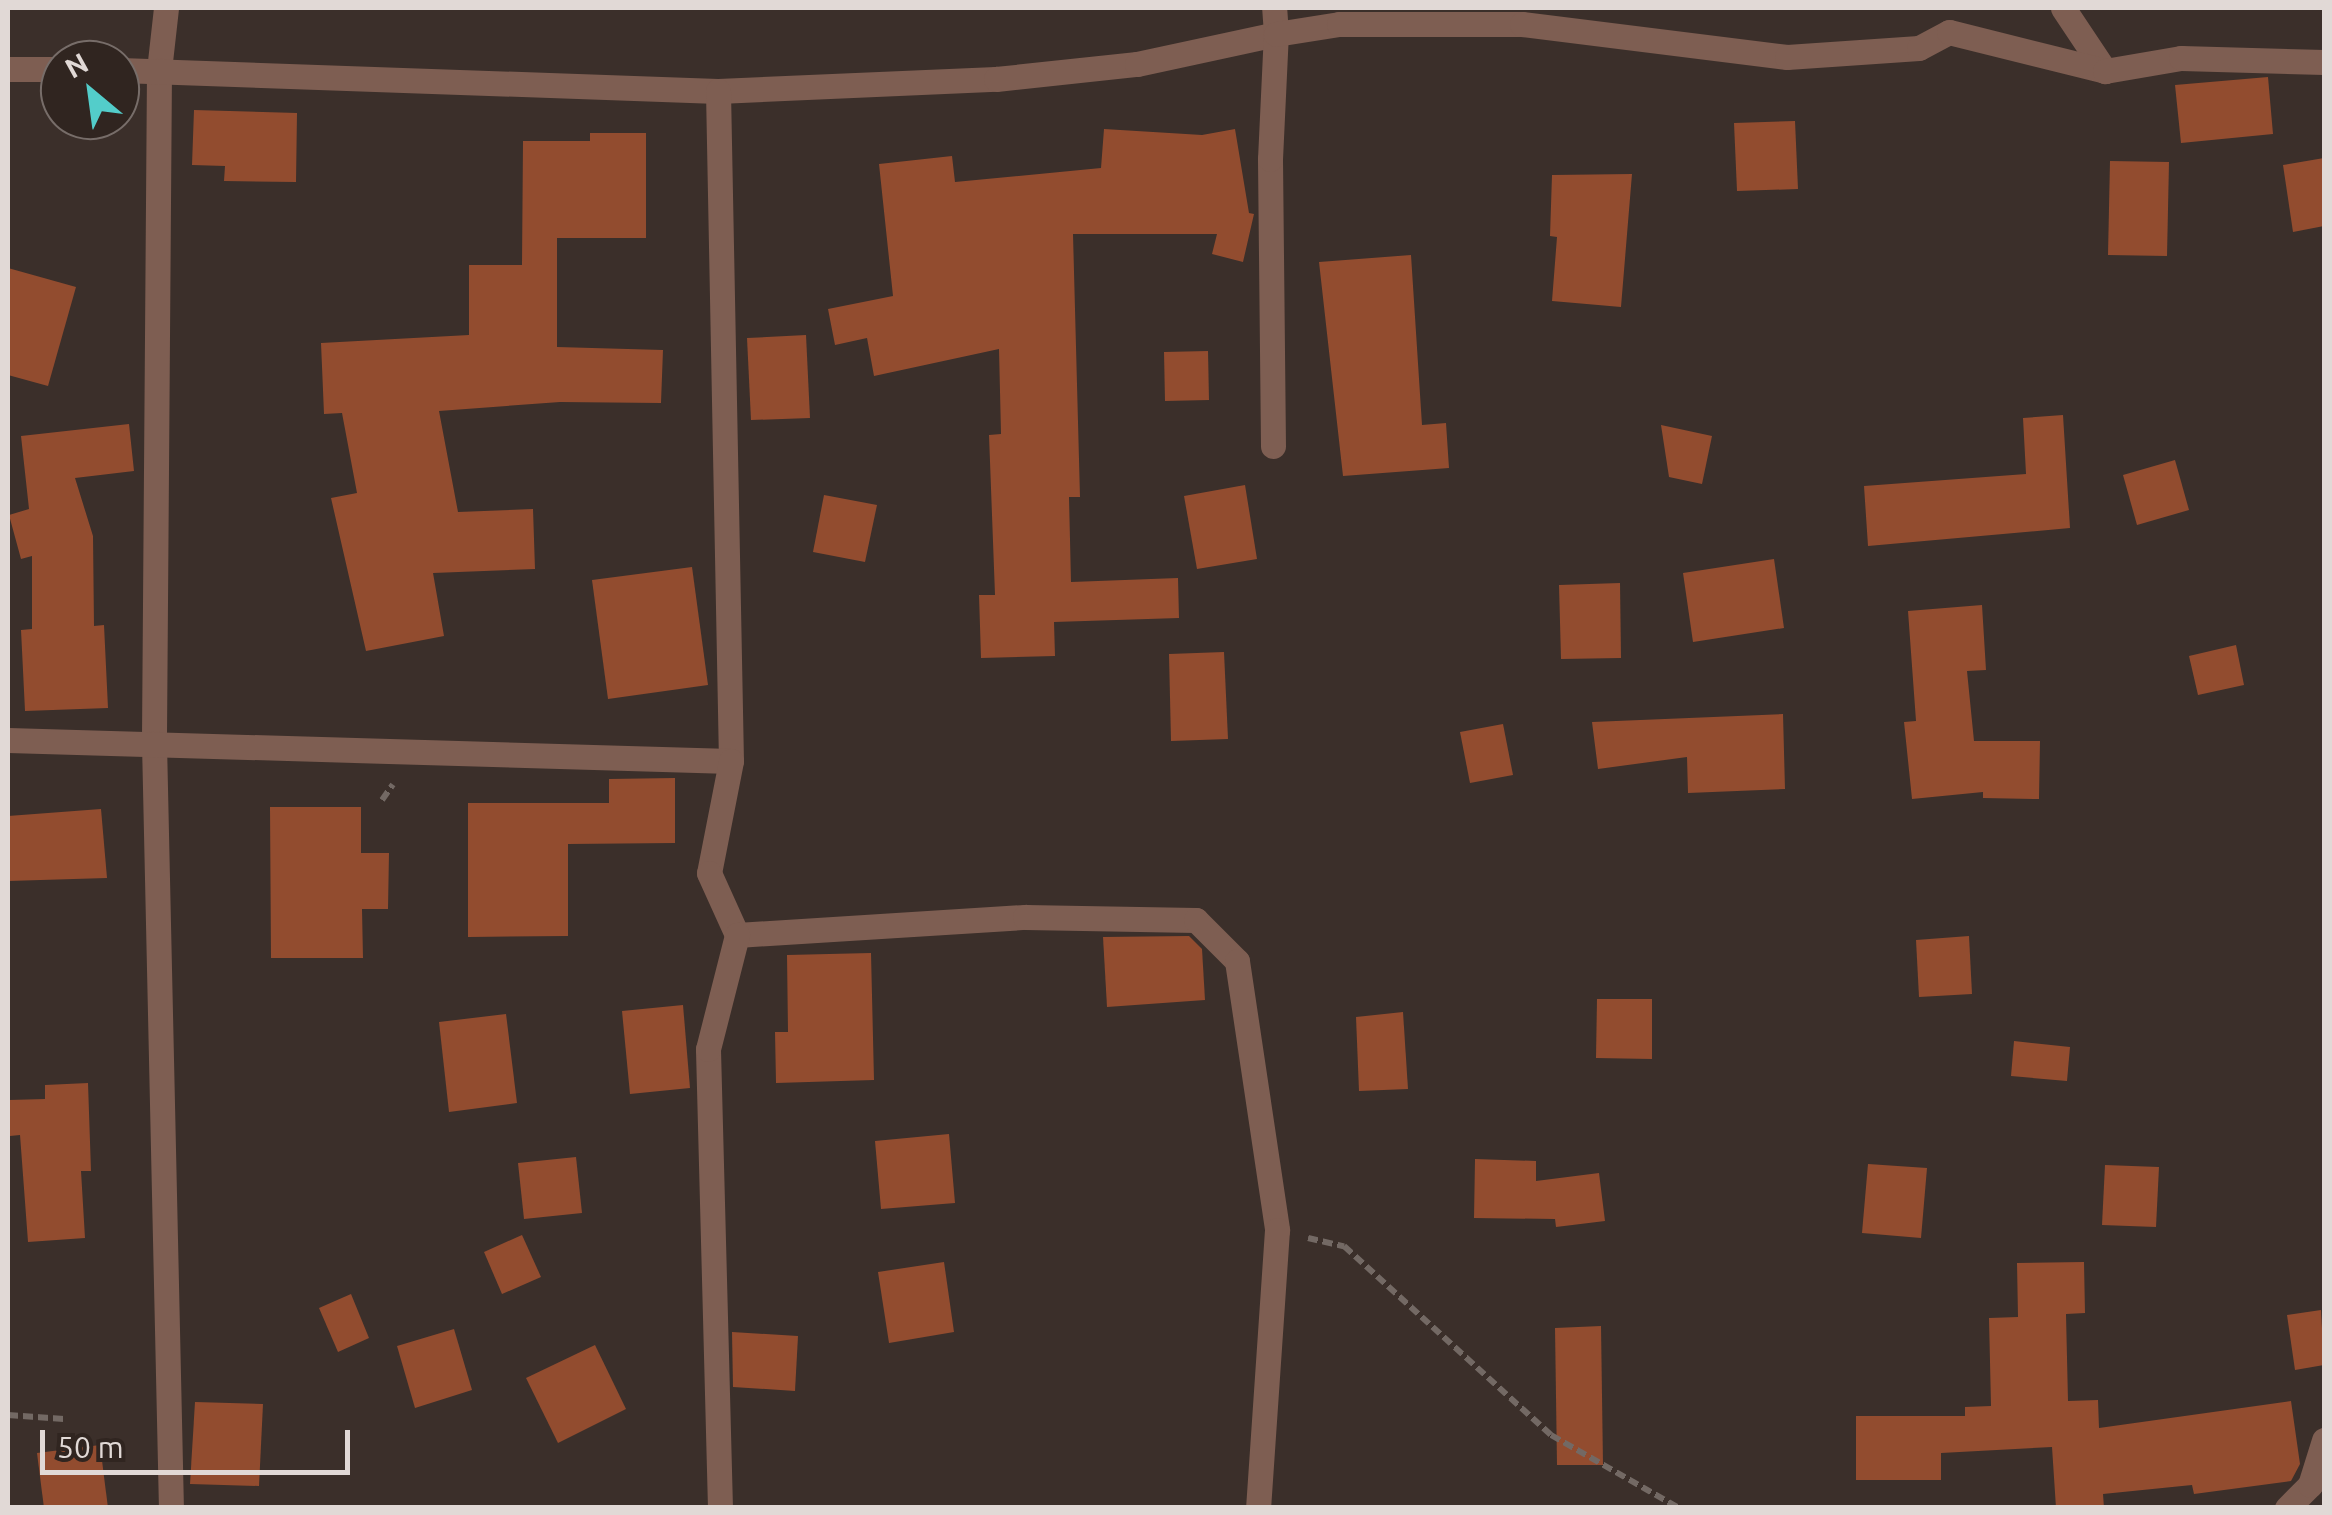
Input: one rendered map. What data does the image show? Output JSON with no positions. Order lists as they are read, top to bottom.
{
  "scale_bar": "50 m",
  "north": "top left"
}
